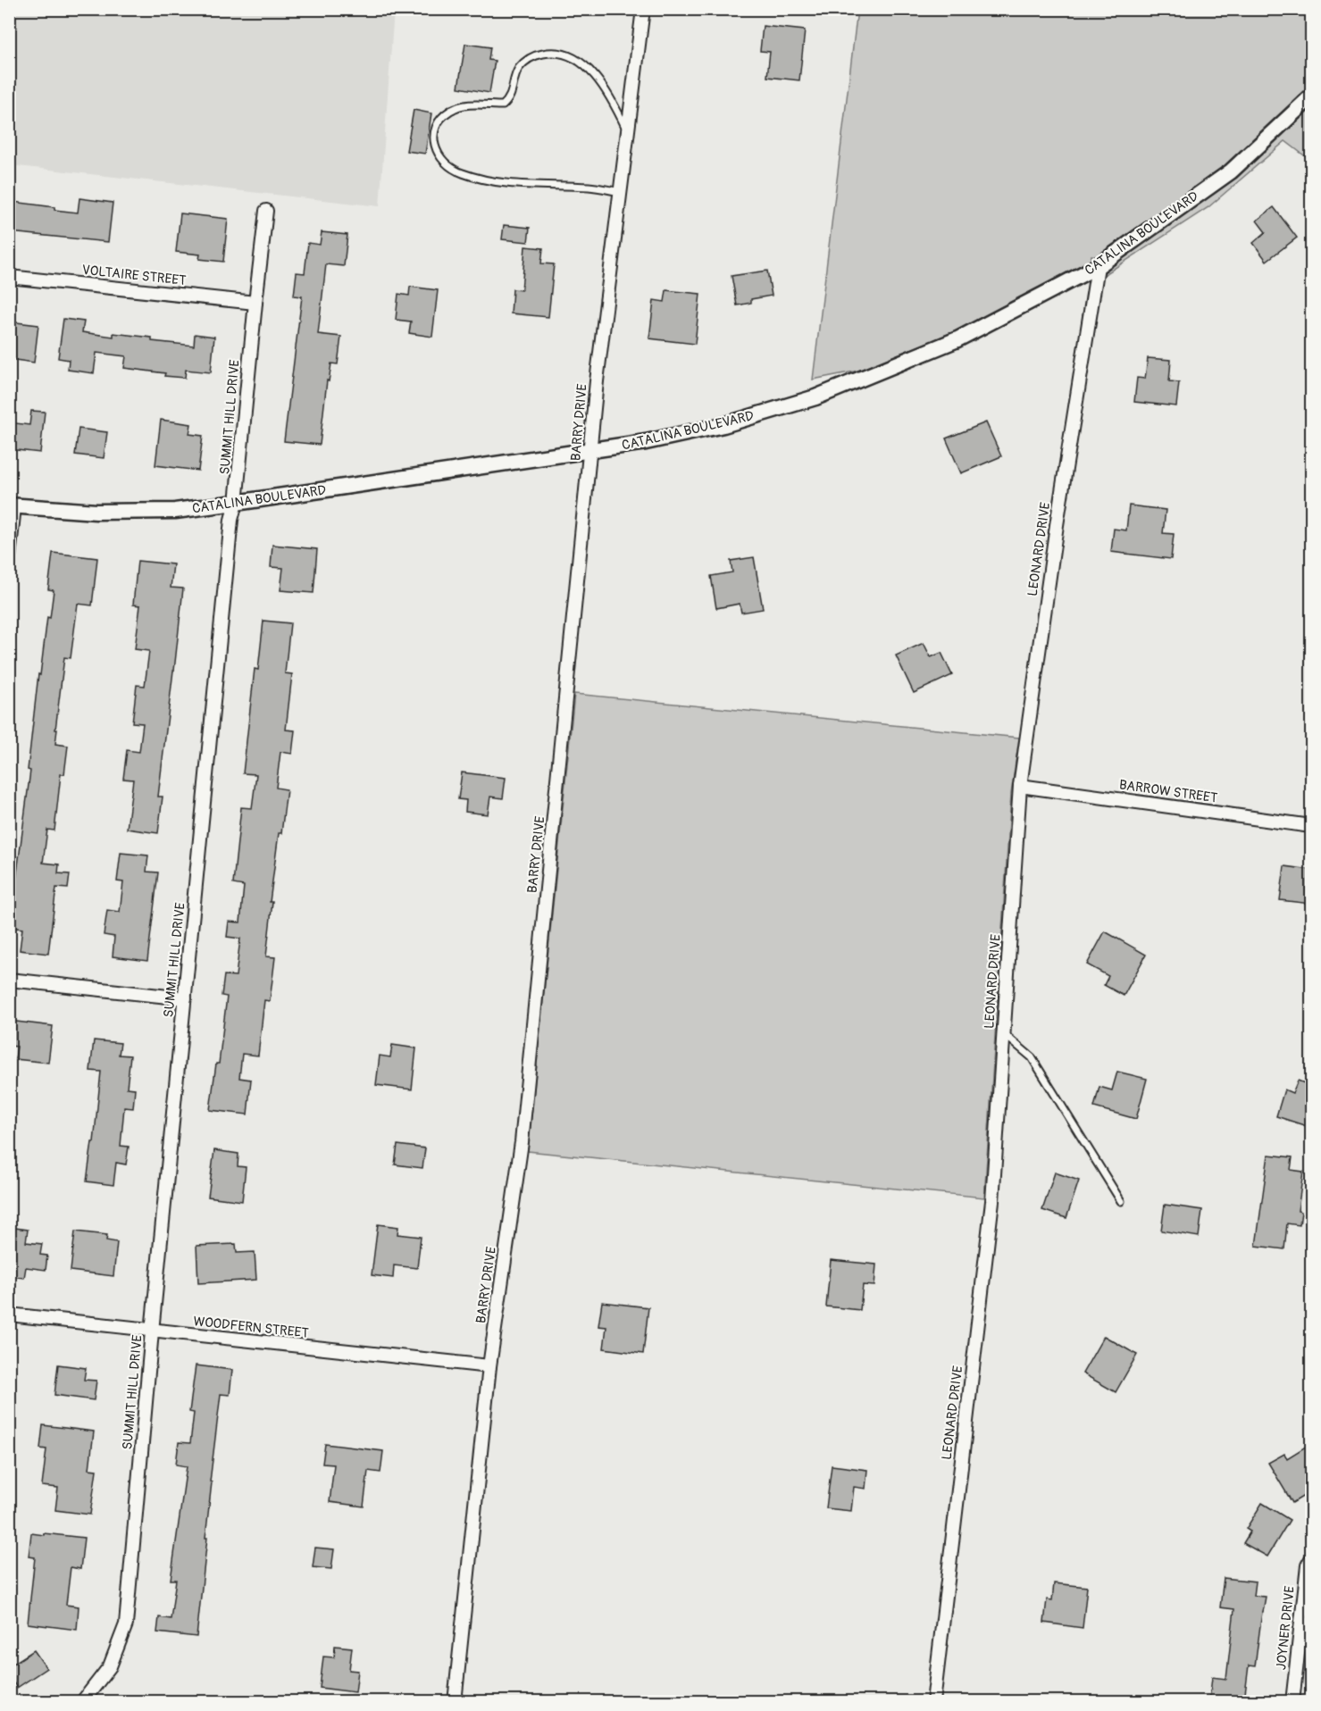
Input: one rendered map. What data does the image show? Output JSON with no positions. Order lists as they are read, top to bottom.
{
  "streets": {
    "street": [
      "CATALINA BOULEVARD",
      "VOLTAIRE STREET",
      "SUMMIT HILL DRIVE",
      "BARRY DRIVE",
      "LEONARD DRIVE",
      "BARROW STREET",
      "WOODFERN STREET",
      "JOYNER DRIVE"
    ]
  },
  "crossings": [
    ["CATALINA BOULEVARD", "SUMMIT HILL DRIVE"],
    ["CATALINA BOULEVARD", "BARRY DRIVE"],
    ["CATALINA BOULEVARD", "LEONARD DRIVE"],
    ["VOLTAIRE STREET", "SUMMIT HILL DRIVE"],
    ["SUMMIT HILL DRIVE", "WOODFERN STREET"],
    ["BARRY DRIVE", "WOODFERN STREET"],
    ["LEONARD DRIVE", "BARROW STREET"]
  ]
}
